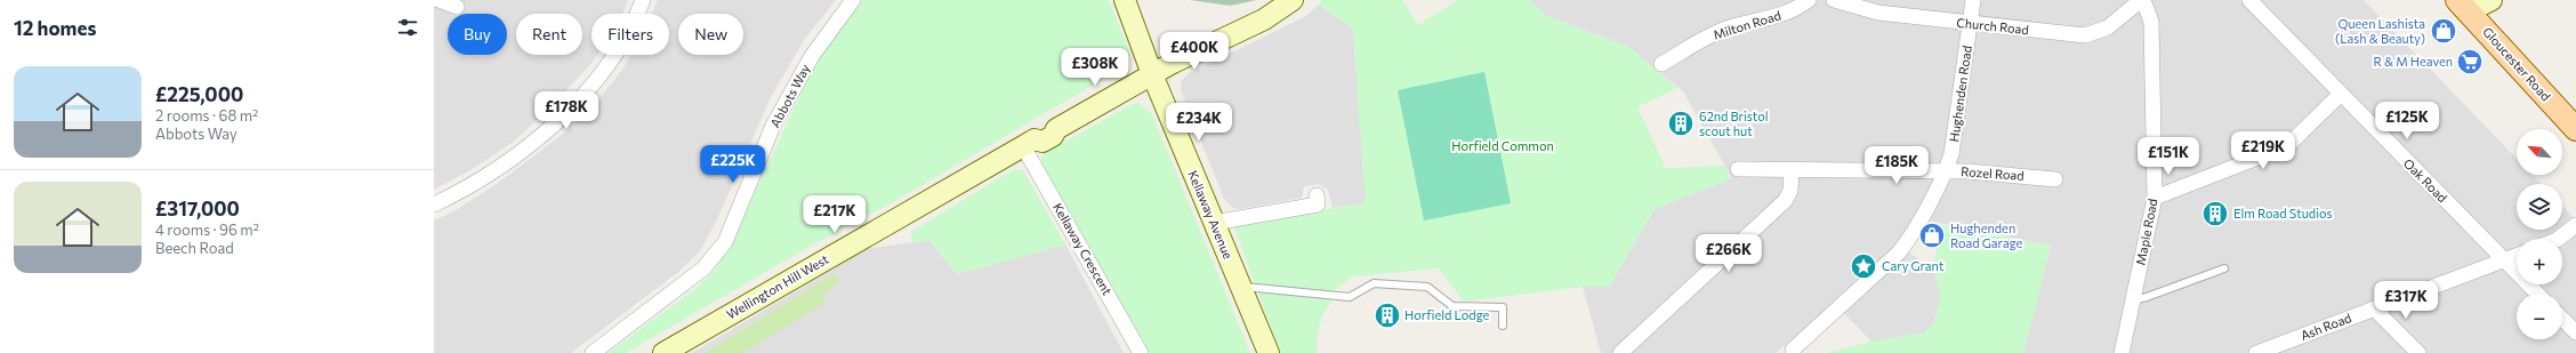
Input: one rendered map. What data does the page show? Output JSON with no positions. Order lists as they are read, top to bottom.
{
  "streets": {
    "main road": ["Gloucester Road"],
    "street": [
      "Milton Road",
      "Church Road",
      "Hughenden Road",
      "Abbots Way",
      "Rozel Road",
      "Oak Road",
      "Kellaway Avenue",
      "Maple Road",
      "Kellaway Crescent",
      "Wellington Hill West",
      "Ash Road"
    ]
  },
  "crossings": [
    ["Church Road", "Hughenden Road"],
    ["Church Road", "Maple Road"],
    ["Hughenden Road", "Rozel Road"],
    ["Oak Road", "Ash Road"],
    ["Kellaway Avenue", "Wellington Hill West"],
    ["Kellaway Crescent", "Wellington Hill West"]
  ],
  "parks": ["Horfield Common"],
  "places": {
    "shop": ["Queen Lashista (Lash & Beauty)", "Hughenden Road Garage"],
    "supermarket": ["R & M Heaven"],
    "building": ["62nd Bristol scout hut", "Elm Road Studios", "Horfield Lodge"],
    "place": ["Cary Grant"]
  },
  "north": "top left",
  "page": {
    "heading": "12 homes",
    "chip": [
      "Buy",
      "Rent",
      "Filters",
      "New"
    ],
    "price": [
      "£400K",
      "£308K",
      "£178K",
      "£125K",
      "£234K",
      "£219K",
      "£151K",
      "£225K",
      "£185K",
      "£217K",
      "£266K",
      "£317K"
    ],
    "list": [
      {
        "name": "£225,000",
        "note": "2 rooms · 68 m² · Abbots Way"
      },
      {
        "name": "£317,000",
        "note": "4 rooms · 96 m² · Beech Road"
      }
    ],
    "map_buttons": ["+", "−"]
  }
}
